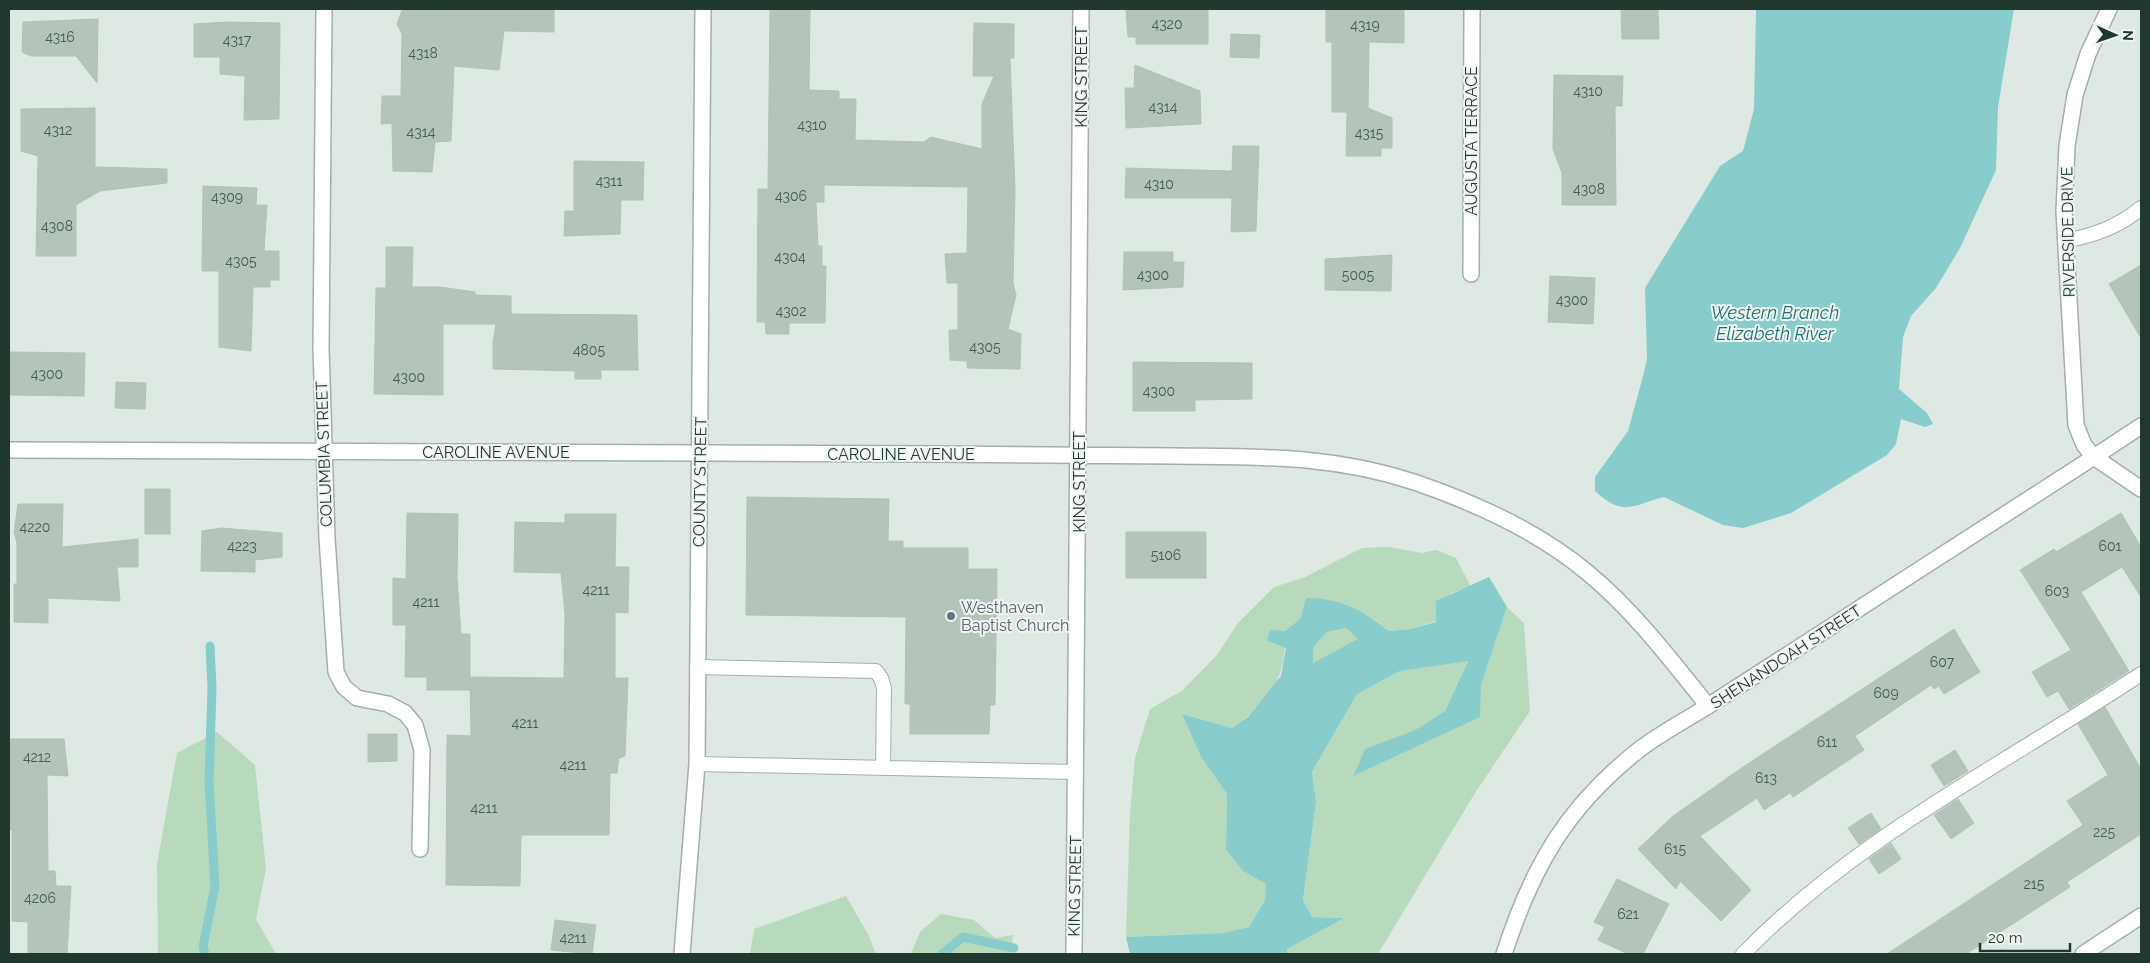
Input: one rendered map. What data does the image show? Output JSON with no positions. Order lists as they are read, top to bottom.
{
  "streets": {
    "street": [
      "KING STREET",
      "AUGUSTA TERRACE",
      "RIVERSIDE DRIVE",
      "CAROLINE AVENUE",
      "COLUMBIA STREET",
      "COUNTY STREET",
      "SHENANDOAH STREET"
    ]
  },
  "crossings": [
    ["KING STREET", "CAROLINE AVENUE"],
    ["RIVERSIDE DRIVE", "SHENANDOAH STREET"],
    ["CAROLINE AVENUE", "COLUMBIA STREET"],
    ["CAROLINE AVENUE", "COUNTY STREET"],
    ["CAROLINE AVENUE", "SHENANDOAH STREET"]
  ],
  "water": ["Western Branch Elizabeth River"],
  "places": ["Westhaven Baptist Church"],
  "house_numbers": [
    "4320",
    "4319",
    "4316",
    "4317",
    "4318",
    "4310",
    "4314",
    "4310",
    "4312",
    "4314",
    "4315",
    "4311",
    "4310",
    "4308",
    "4306",
    "4309",
    "4308",
    "4304",
    "4305",
    "4300",
    "5005",
    "4300",
    "4302",
    "4305",
    "4805",
    "4300",
    "4300",
    "4300",
    "4220",
    "4223",
    "601",
    "5106",
    "4211",
    "603",
    "4211",
    "607",
    "609",
    "4211",
    "611",
    "4212",
    "4211",
    "613",
    "4211",
    "225",
    "615",
    "215",
    "4206",
    "621",
    "4211"
  ],
  "scale_bar": "20 m",
  "north": "right"
}
